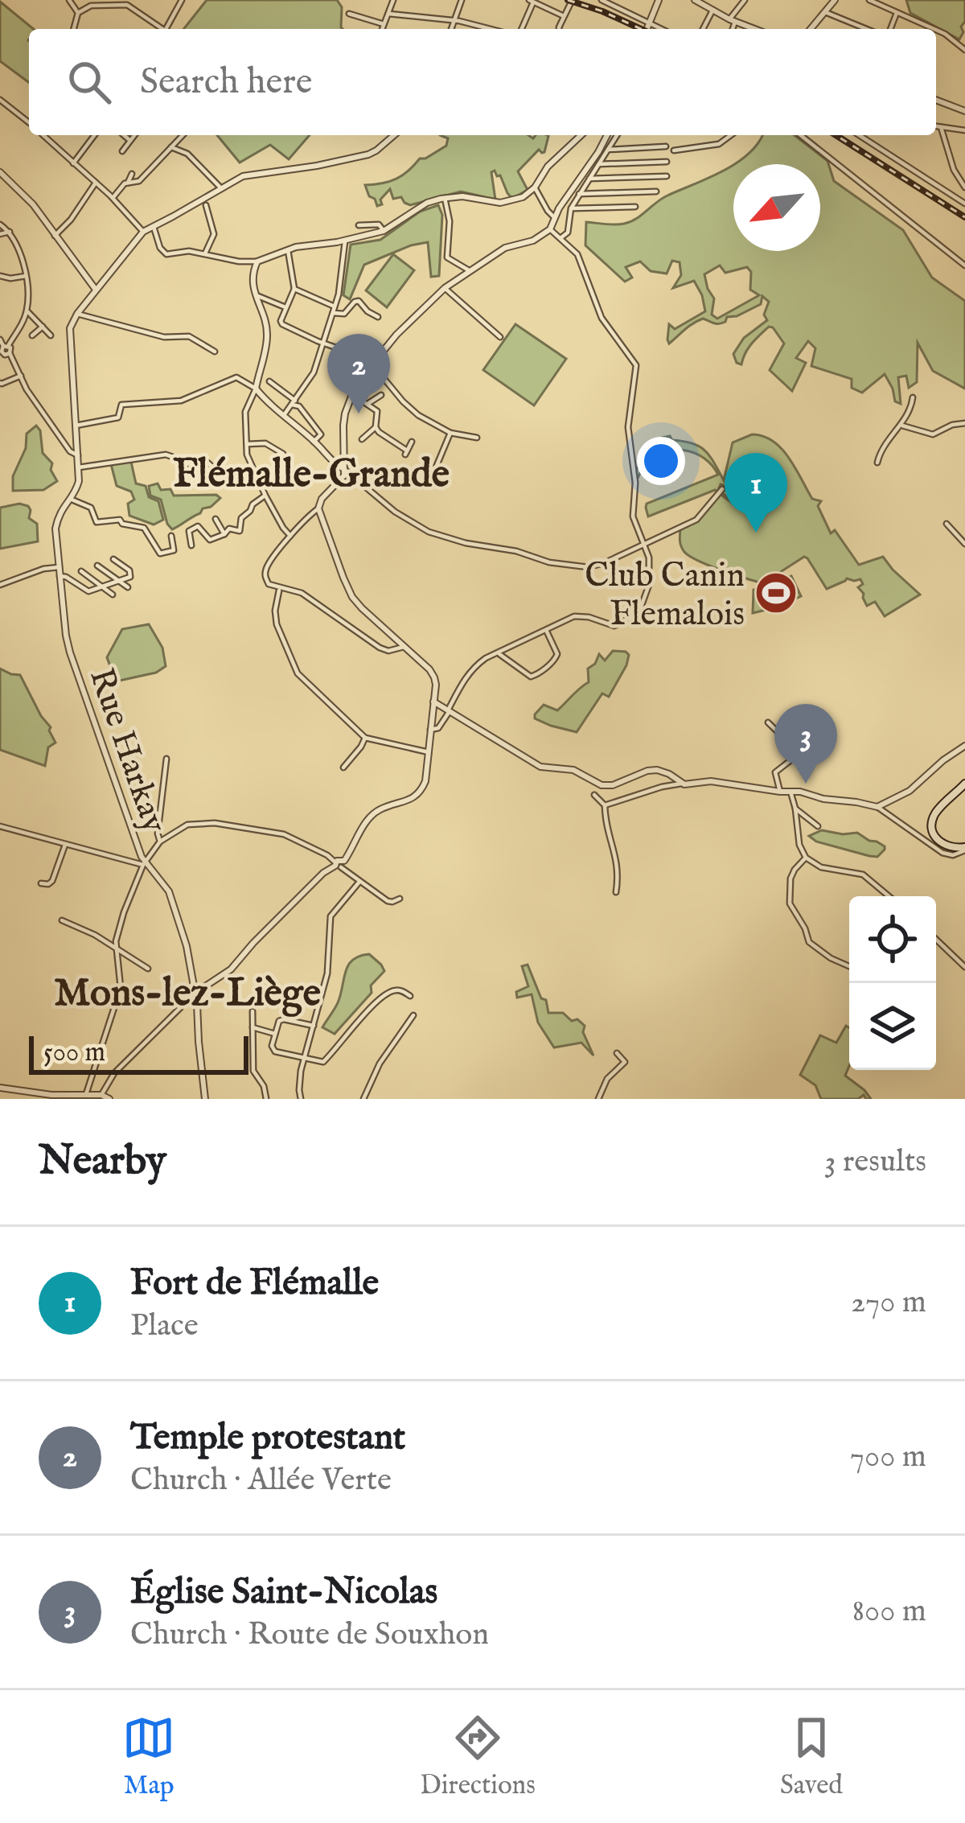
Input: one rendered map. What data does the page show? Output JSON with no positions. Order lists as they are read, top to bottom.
{
  "streets": {
    "street": ["Rue Harkay"]
  },
  "districts": ["Flémalle-Grande", "Mons-lez-Liège"],
  "places": {
    "sports": ["Club Canin Flemalois"]
  },
  "scale_bar": "500 m",
  "north": "bottom left",
  "page": {
    "search": "Search here",
    "pins": ["2", "1", "3"],
    "scale": "500 m",
    "heading": ["Nearby", "3 results"],
    "list": [
      {
        "mark": "1",
        "name": "Fort de Flémalle",
        "note": "Place",
        "value": "270 m"
      },
      {
        "mark": "2",
        "name": "Temple protestant",
        "note": "Church · Allée Verte",
        "value": "700 m"
      },
      {
        "mark": "3",
        "name": "Église Saint-Nicolas",
        "note": "Church · Route de Souxhon",
        "value": "800 m"
      }
    ],
    "nav": ["Map", "Directions", "Saved"]
  }
}
